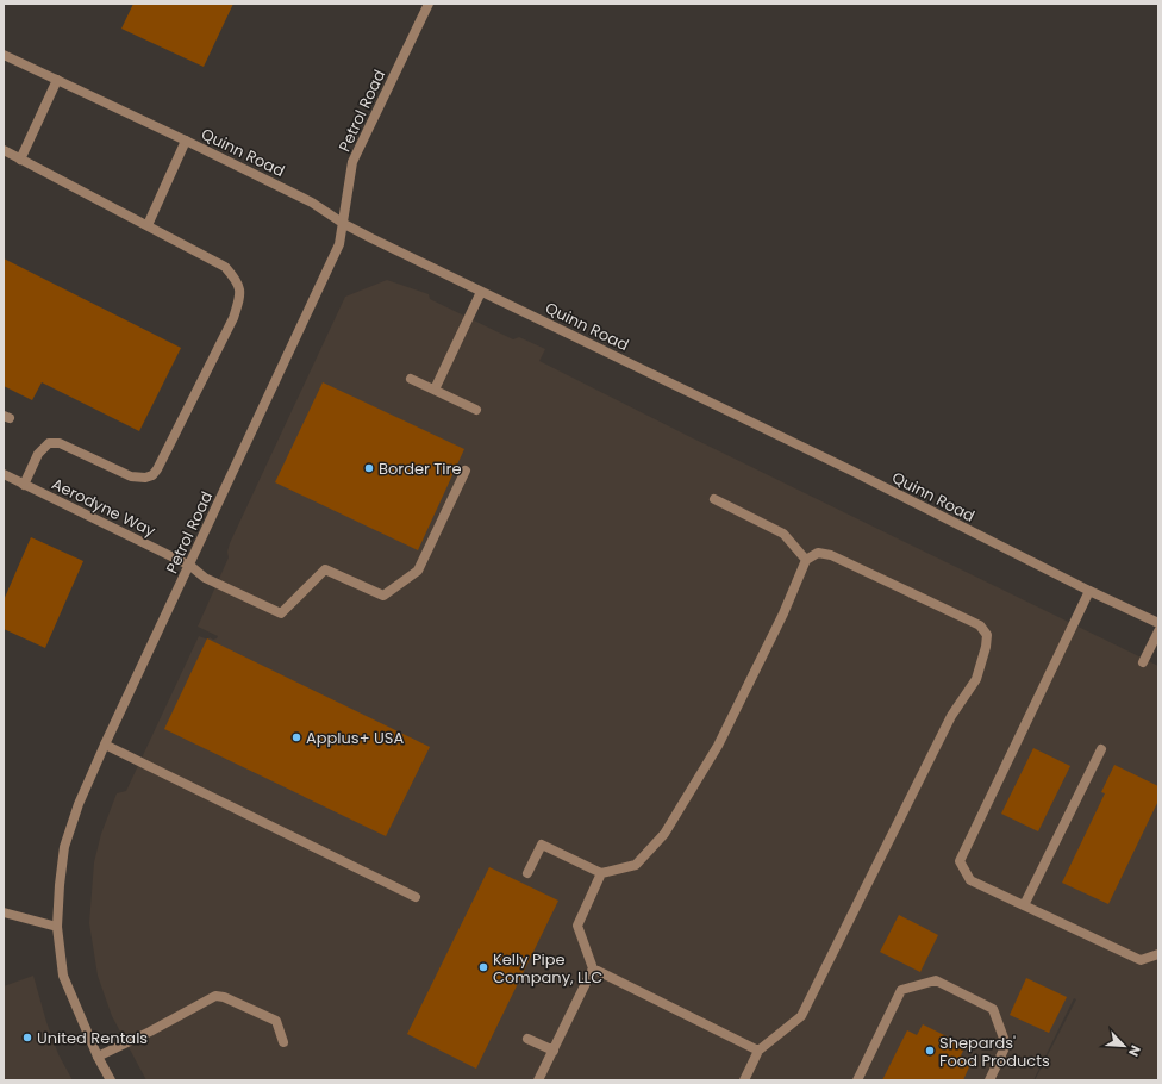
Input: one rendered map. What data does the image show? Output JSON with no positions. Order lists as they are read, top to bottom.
{
  "streets": {
    "street": ["Petrol Road", "Quinn Road", "Aerodyne Way"]
  },
  "crossings": [
    ["Petrol Road", "Quinn Road"],
    ["Petrol Road", "Aerodyne Way"]
  ],
  "places": [
    "Border Tire",
    "Applus+ USA",
    "Kelly Pipe Company, LLC",
    "United Rentals",
    "Shepards' Food Products"
  ],
  "north": "bottom right"
}
